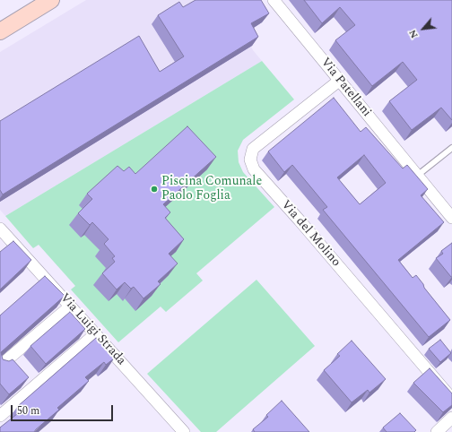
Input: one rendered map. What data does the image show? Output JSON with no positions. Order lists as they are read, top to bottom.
{
  "streets": {
    "street": ["Via Patellani", "Via del Molino", "Via Luigi Strada"]
  },
  "crossings": [
    ["Via Patellani", "Via del Molino"]
  ],
  "places": ["Piscina Comunale Paolo Foglia"],
  "scale_bar": "50 m",
  "north": "bottom left"
}
